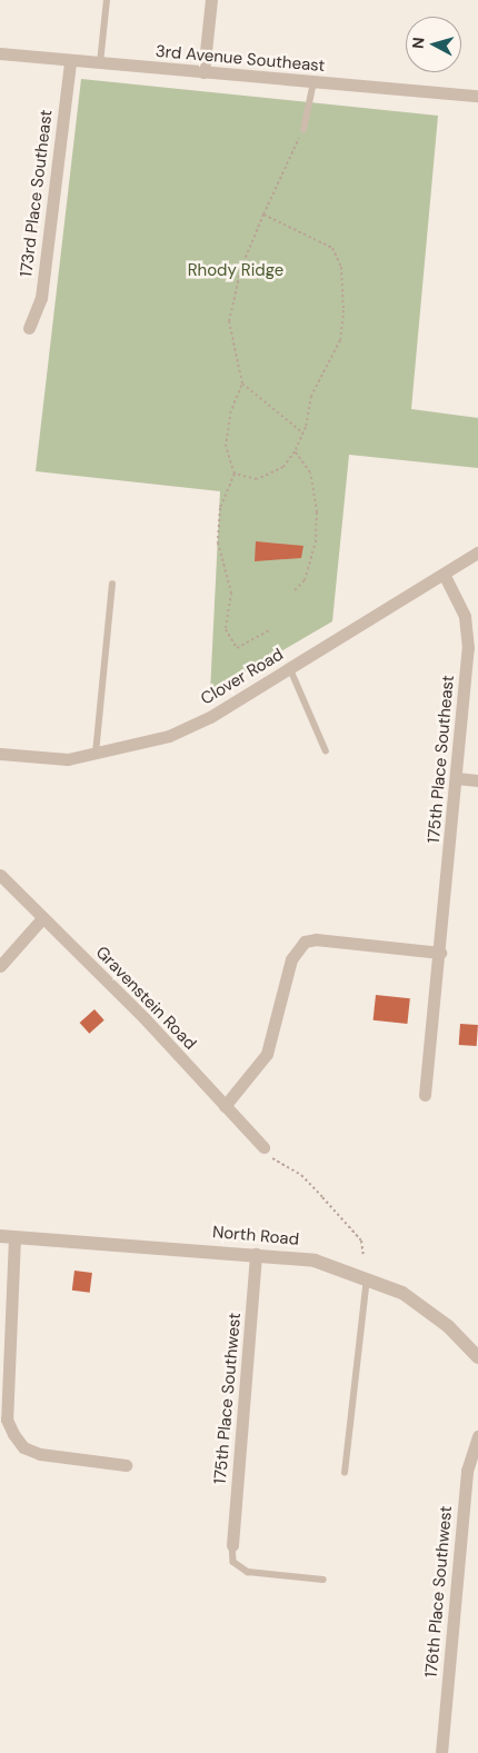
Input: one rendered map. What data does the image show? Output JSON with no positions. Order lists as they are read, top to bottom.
{
  "streets": {
    "street": [
      "3rd Avenue Southeast",
      "173rd Place Southeast",
      "Clover Road",
      "175th Place Southeast",
      "Gravenstein Road",
      "North Road",
      "175th Place Southwest",
      "176th Place Southwest"
    ]
  },
  "crossings": [
    ["3rd Avenue Southeast", "173rd Place Southeast"],
    ["Clover Road", "175th Place Southeast"],
    ["North Road", "175th Place Southwest"]
  ],
  "parks": ["Rhody Ridge"],
  "north": "left"
}
